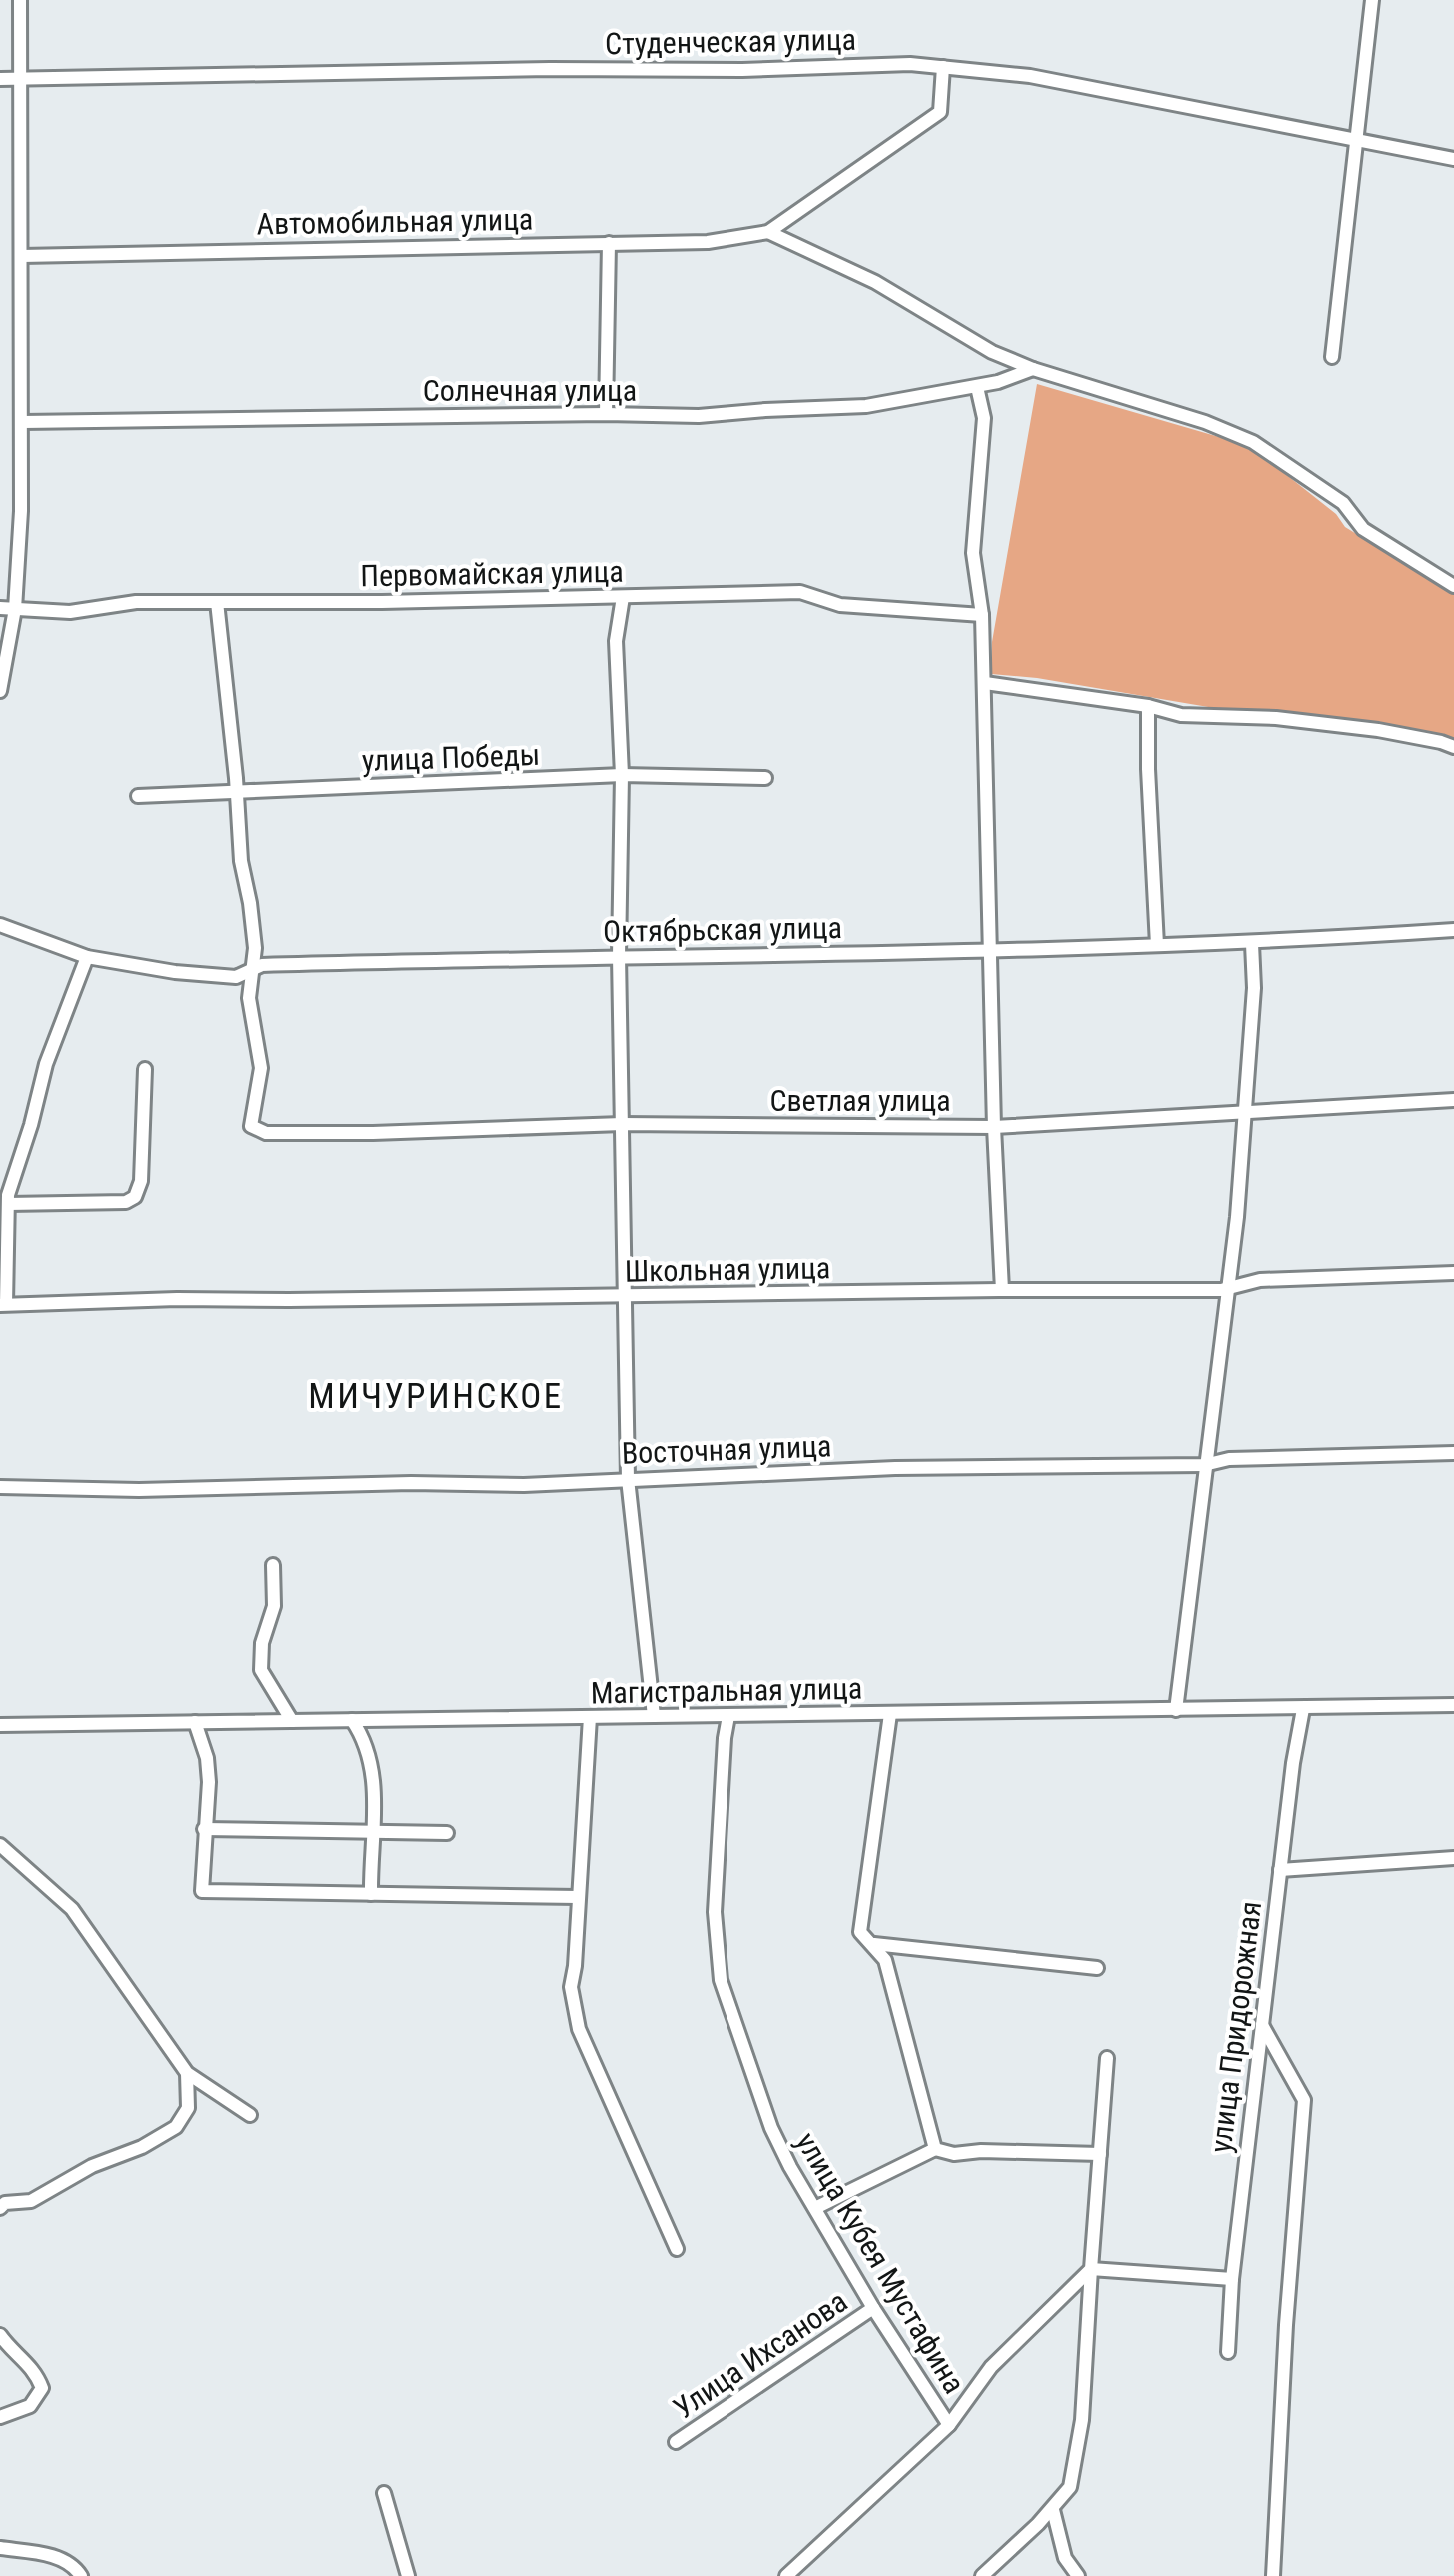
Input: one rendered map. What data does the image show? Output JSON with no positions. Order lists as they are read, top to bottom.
{
  "streets": {
    "street": [
      "Студенческая улица",
      "Автомобильная улица",
      "Солнечная улица",
      "Первомайская улица",
      "улица Победы",
      "Октябрьская улица",
      "Светлая улица",
      "Школьная улица",
      "Восточная улица",
      "Магистральная улица",
      "улица Придорожная",
      "улица Кубея Мустафина",
      "Улица Ихсанова"
    ]
  },
  "crossings": [
    ["Октябрьская улица", "Светлая улица"],
    ["Магистральная улица", "улица Придорожная"],
    ["Магистральная улица", "улица Кубея Мустафина"],
    ["улица Кубея Мустафина", "Улица Ихсанова"]
  ],
  "districts": ["МИЧУРИНСКОЕ"]
}
